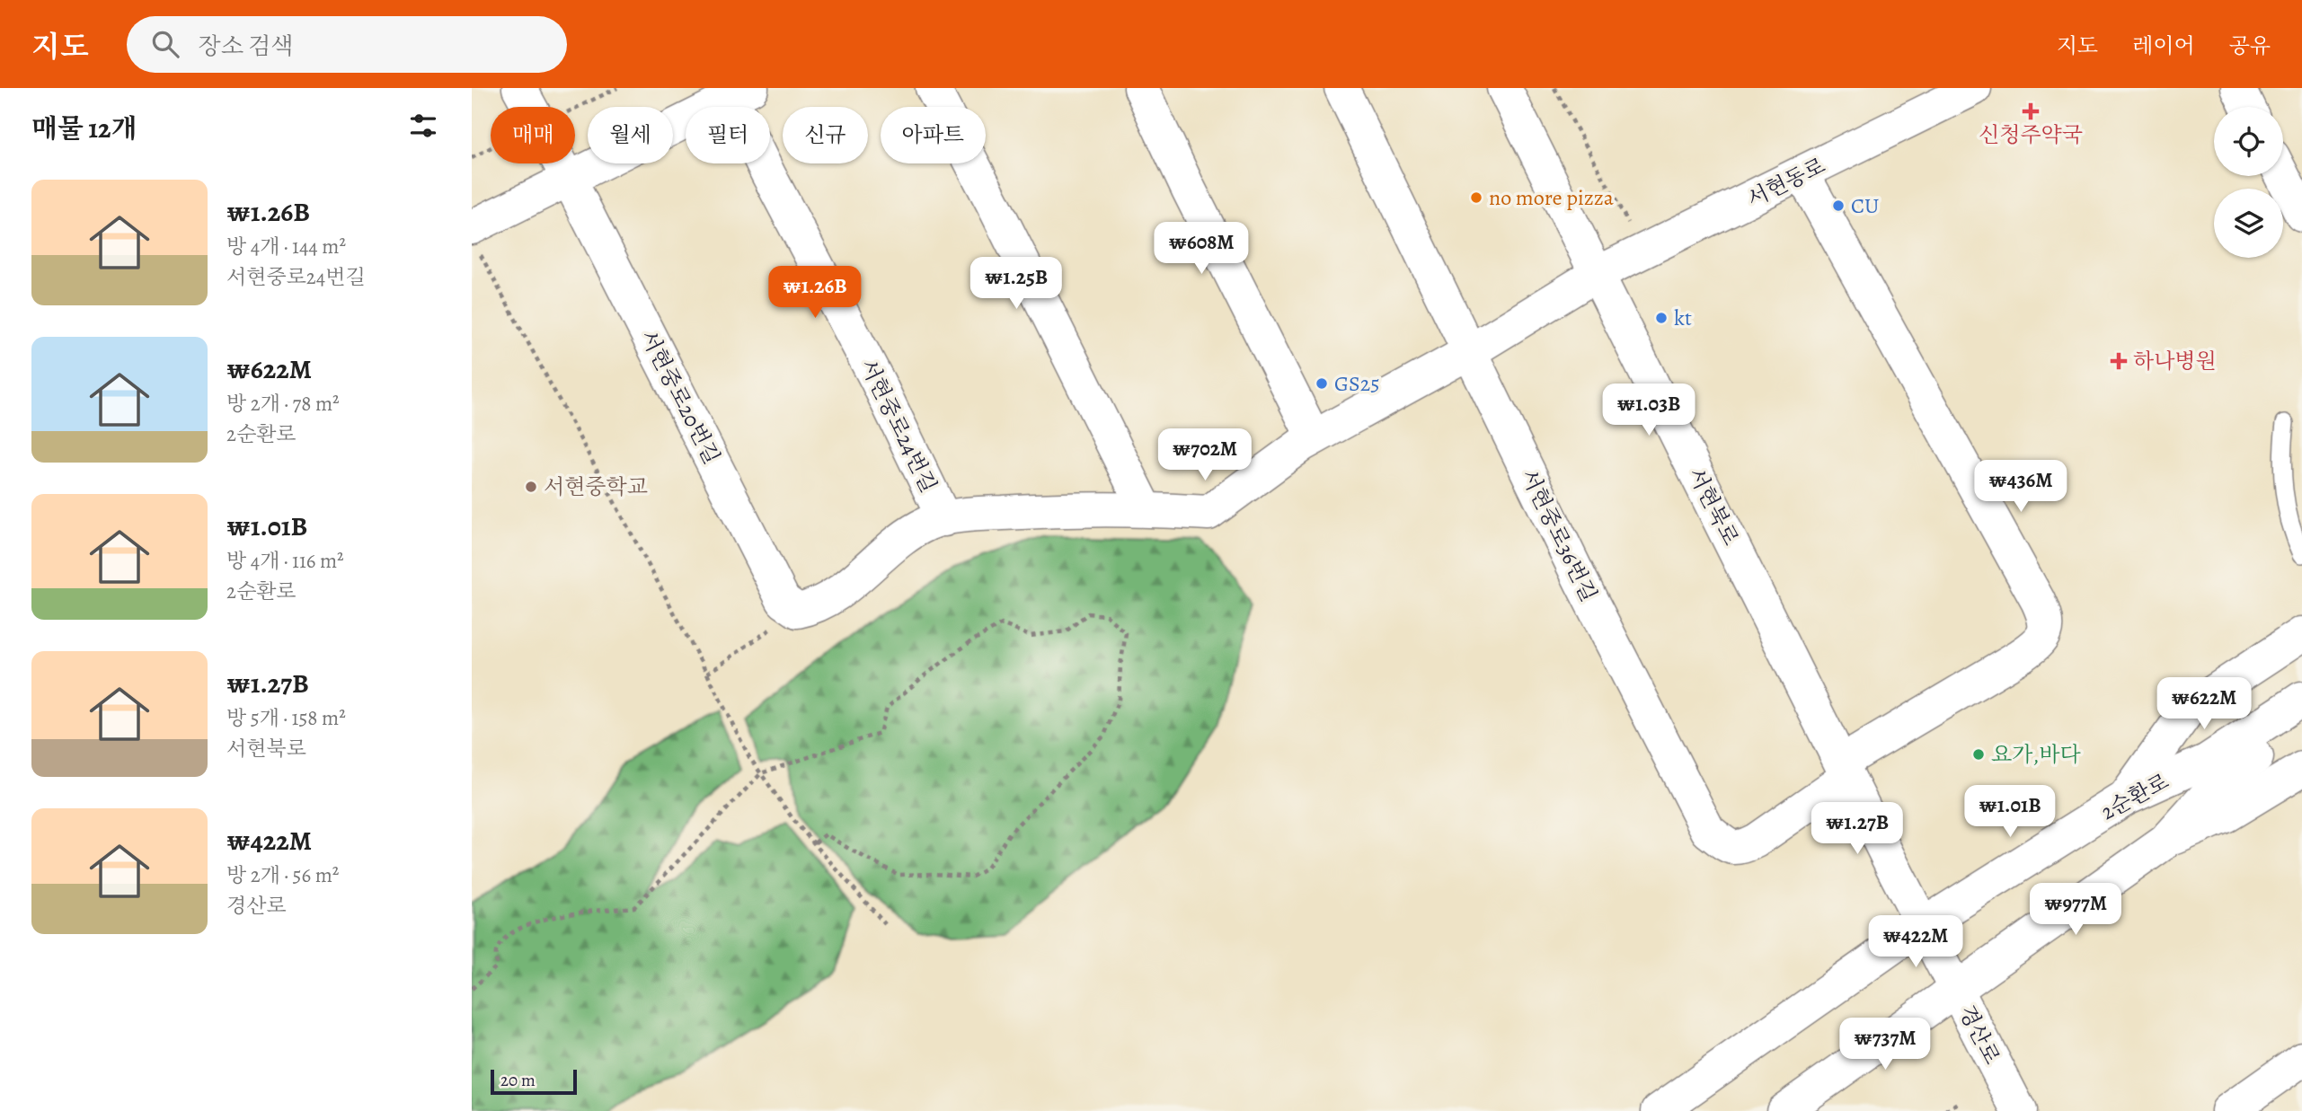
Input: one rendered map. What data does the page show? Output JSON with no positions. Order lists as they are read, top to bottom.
{
  "streets": {
    "street": [
      "서현동로",
      "서현중로20번길",
      "서현중로24번길",
      "서현북로",
      "서현중로36번길",
      "2순환로",
      "경산로"
    ]
  },
  "crossings": [
    ["서현동로", "서현중로20번길"],
    ["서현동로", "서현중로24번길"],
    ["서현동로", "서현북로"],
    ["서현동로", "서현중로36번길"],
    ["서현북로", "서현중로36번길"],
    ["서현북로", "2순환로"],
    ["서현북로", "경산로"],
    ["2순환로", "경산로"]
  ],
  "places": {
    "health": ["신청주약국", "하나병원"],
    "other": [
      "no more pizza",
      "CU",
      "kt",
      "GS25",
      "서현중학교",
      "요가,바다"
    ]
  },
  "scale_bar": "20 m",
  "page": {
    "header": "지도",
    "search": "장소 검색",
    "nav": ["지도", "레이어", "공유"],
    "heading": "매물 12개",
    "chip": [
      "매매",
      "월세",
      "필터",
      "신규",
      "아파트"
    ],
    "list": [
      {
        "name": "₩1.26B",
        "note": "방 4개 · 144 m² · 서현중로24번길"
      },
      {
        "name": "₩622M",
        "note": "방 2개 · 78 m² · 2순환로"
      },
      {
        "name": "₩1.01B",
        "note": "방 4개 · 116 m² · 2순환로"
      },
      {
        "name": "₩1.27B",
        "note": "방 5개 · 158 m² · 서현북로"
      },
      {
        "name": "₩422M",
        "note": "방 2개 · 56 m² · 경산로"
      }
    ],
    "price": [
      "₩608M",
      "₩1.25B",
      "₩1.26B",
      "₩1.03B",
      "₩702M",
      "₩436M",
      "₩622M",
      "₩1.01B",
      "₩1.27B",
      "₩977M",
      "₩422M",
      "₩737M"
    ],
    "scale": "20 m"
  }
}
